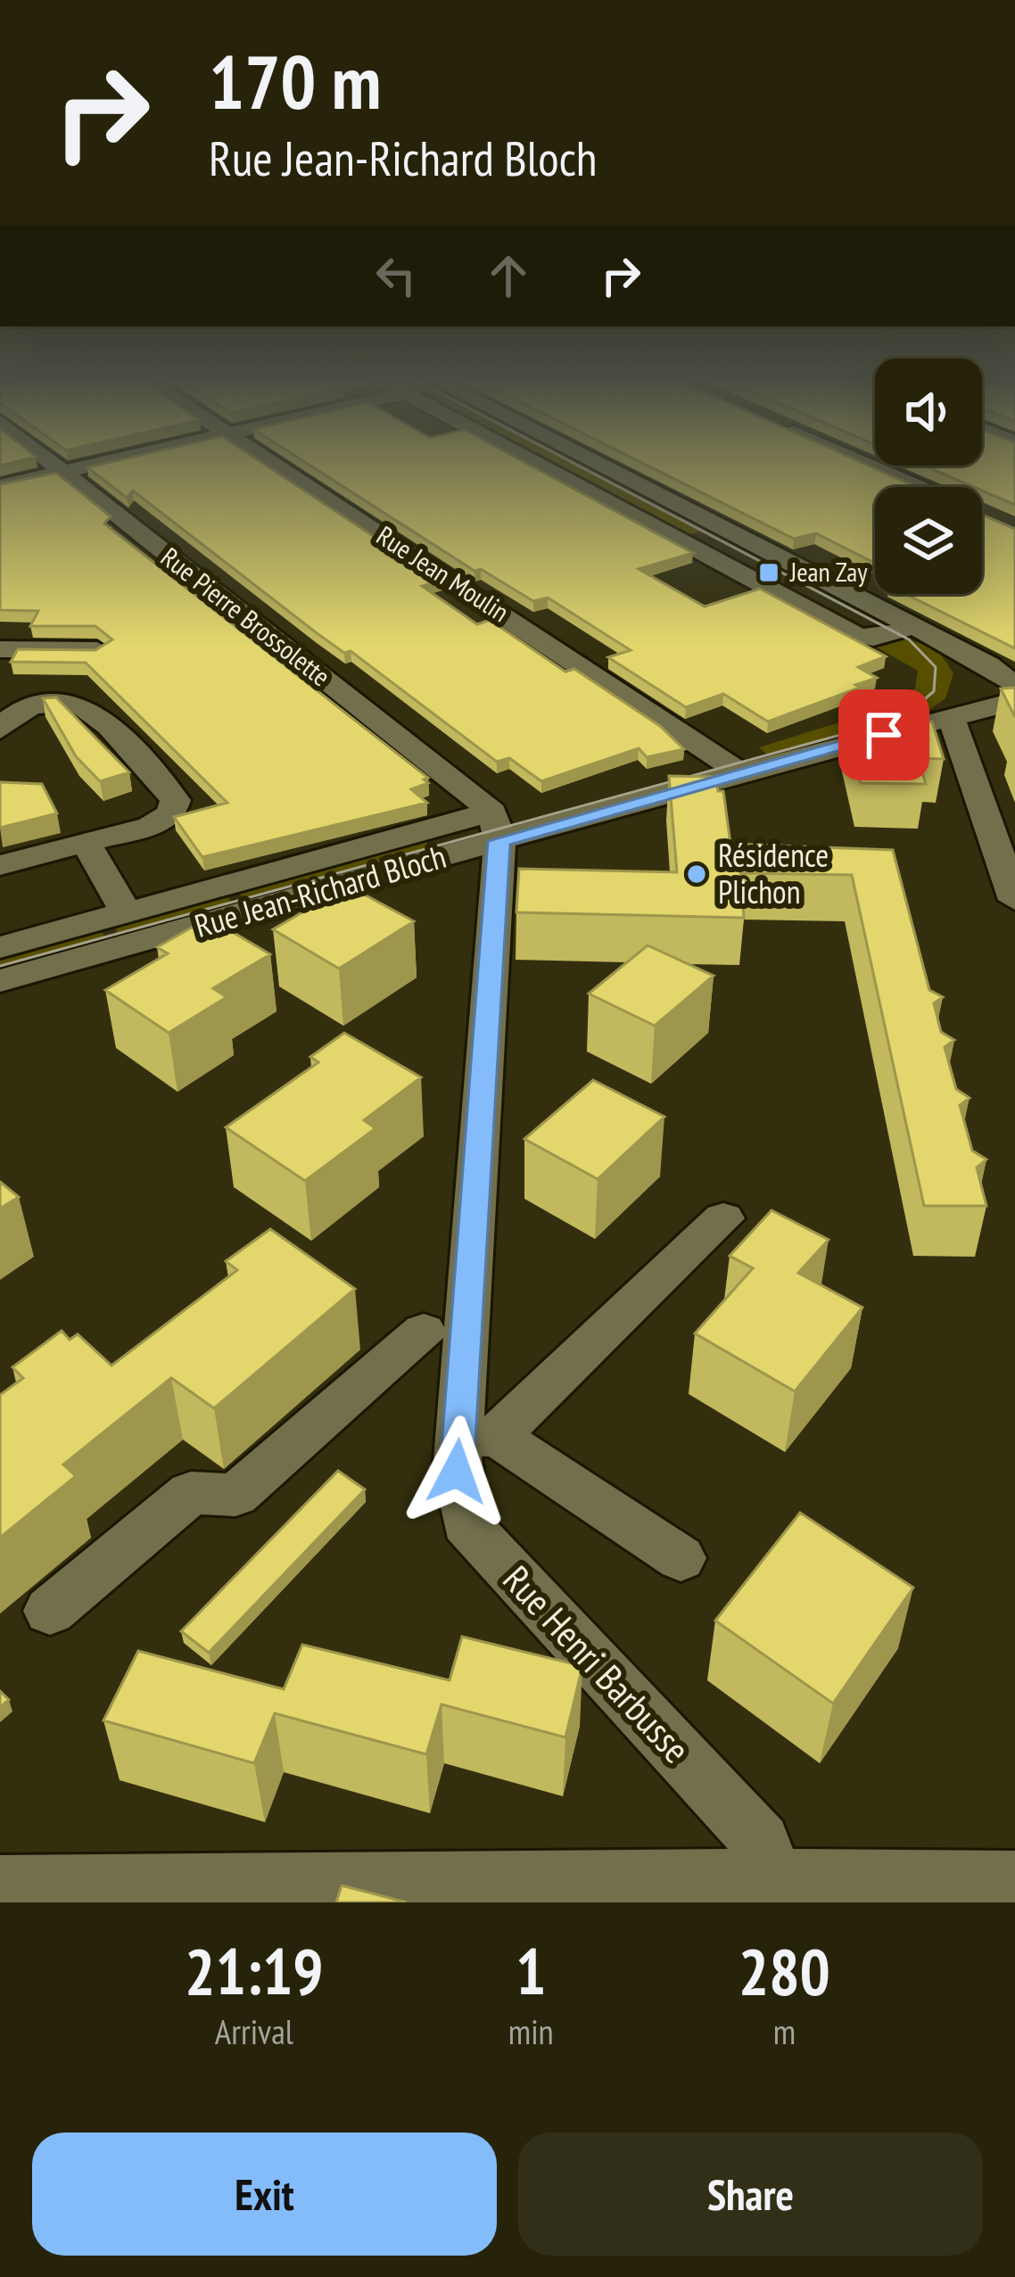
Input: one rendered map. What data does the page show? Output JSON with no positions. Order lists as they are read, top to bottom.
{
  "streets": {
    "street": [
      "Rue Jean Moulin",
      "Rue Pierre Brossolette",
      "Rue Jean-Richard Bloch",
      "Rue Henri Barbusse"
    ]
  },
  "crossings": [
    ["Rue Jean Moulin", "Rue Jean-Richard Bloch"],
    ["Rue Pierre Brossolette", "Rue Jean-Richard Bloch"],
    ["Rue Pierre Brossolette", "Rue Henri Barbusse"],
    ["Rue Jean-Richard Bloch", "Rue Henri Barbusse"]
  ],
  "places": {
    "transit": ["Jean Zay"],
    "other": ["Résidence Plichon"]
  },
  "page": {
    "turn": ["170 m", "Rue Jean-Richard Bloch"],
    "eta": [
      "21:19",
      "Arrival",
      "1",
      "min",
      "280",
      "m"
    ],
    "buttons": ["Exit", "Share"]
  }
}
